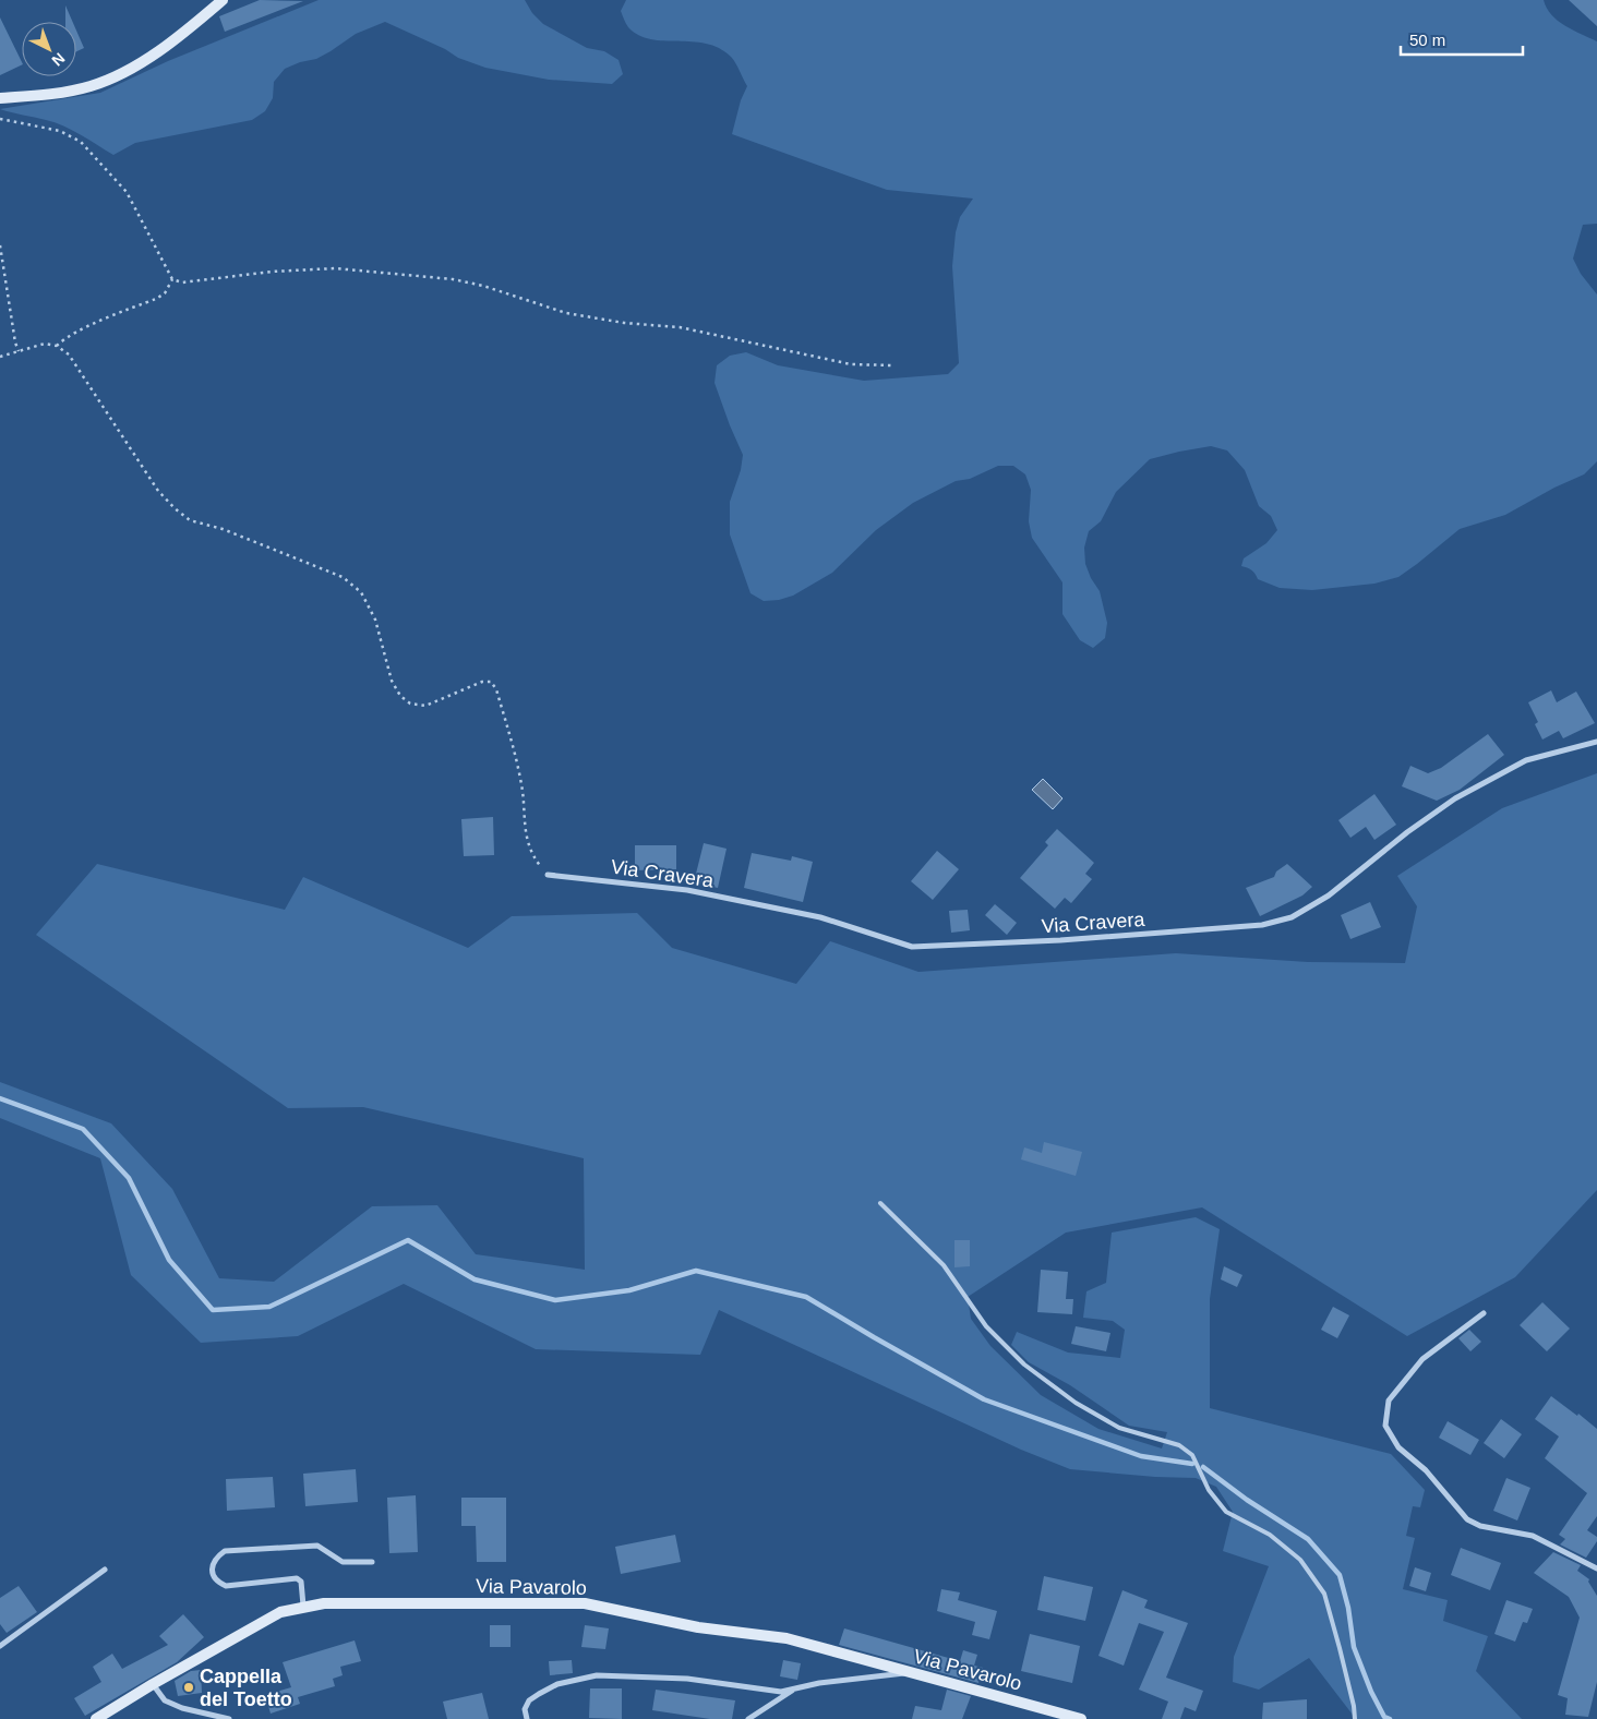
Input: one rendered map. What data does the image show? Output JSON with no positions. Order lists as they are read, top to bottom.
{
  "streets": {
    "street": ["Via Cravera", "Via Pavarolo"]
  },
  "places": ["Cappella del Toetto"],
  "scale_bar": "50 m",
  "north": "bottom right"
}
